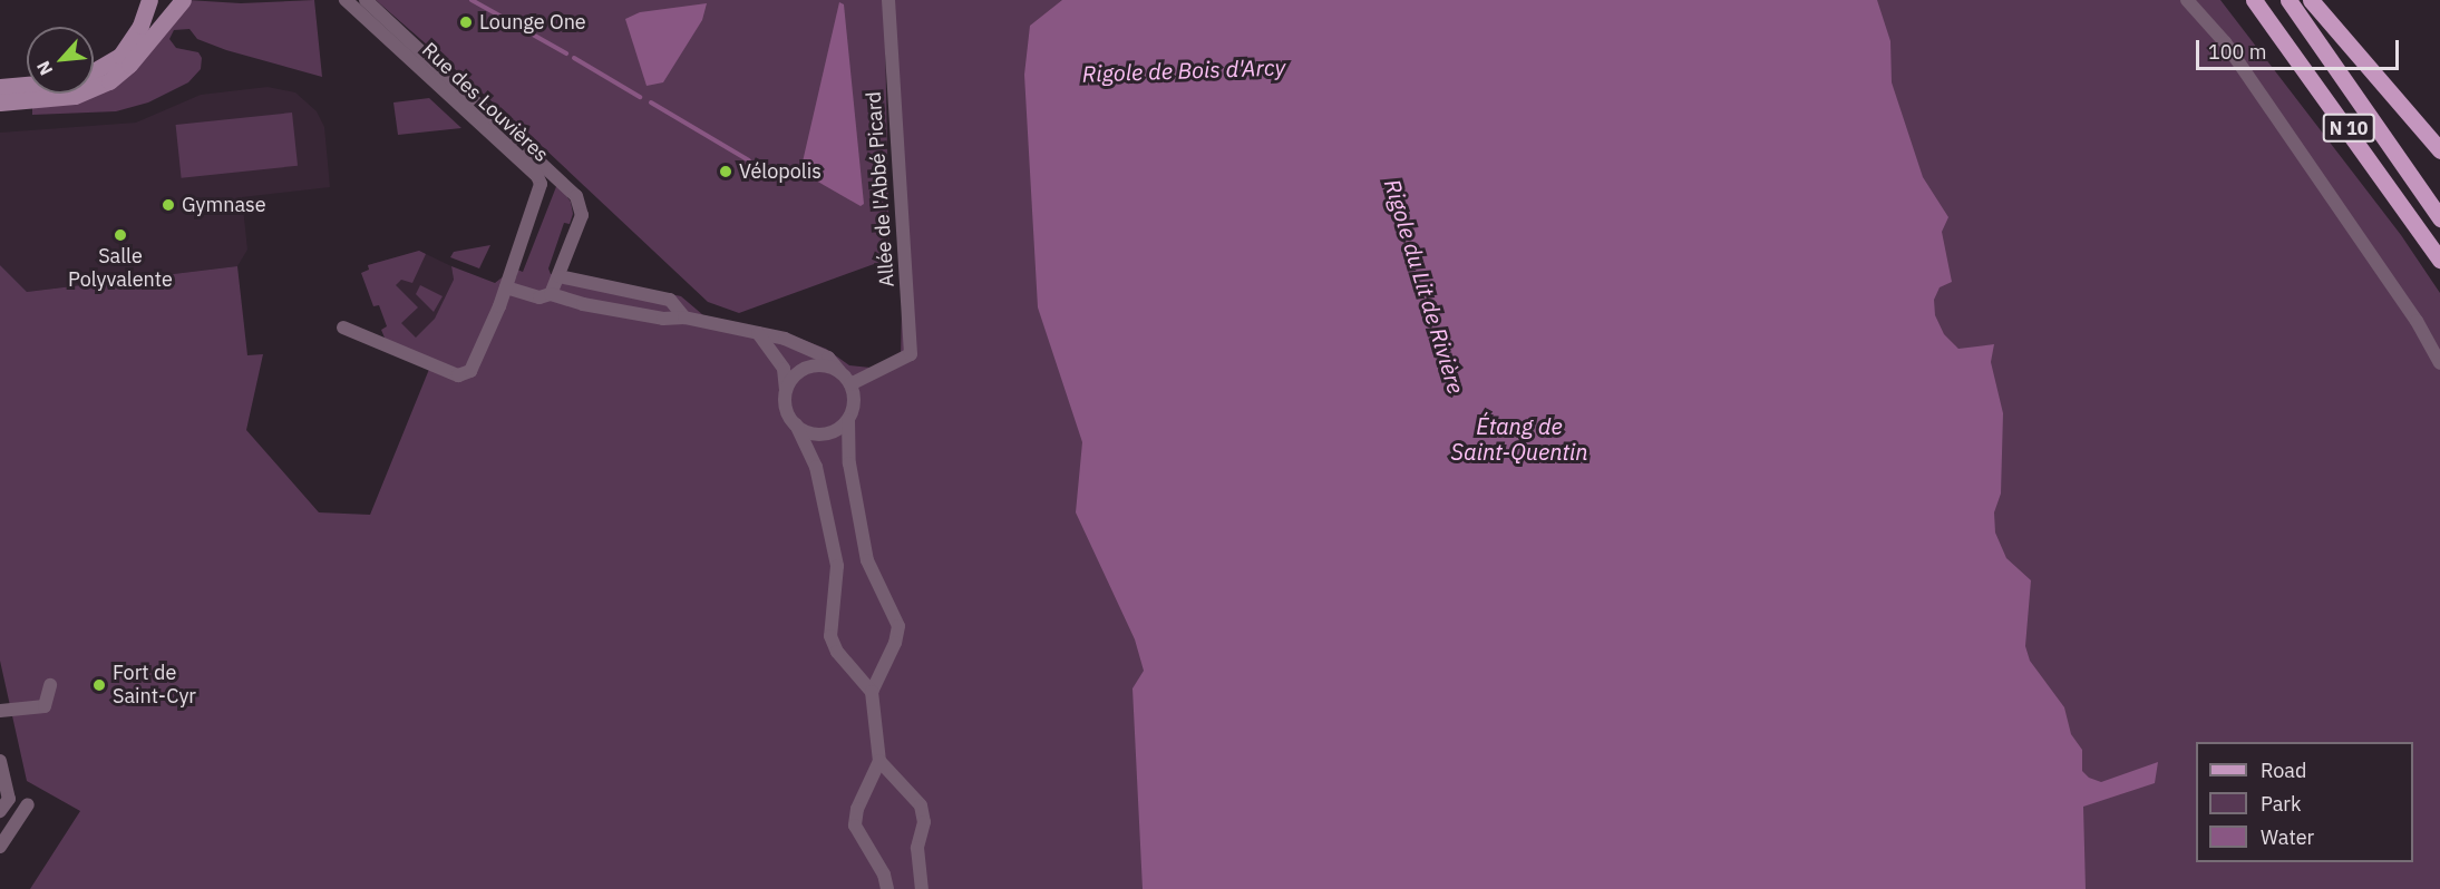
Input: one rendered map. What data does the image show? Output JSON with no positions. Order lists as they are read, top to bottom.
{
  "streets": {
    "main road": ["N 10"],
    "street": ["Rue des Louvières", "Allée de l'Abbé Picard"]
  },
  "water": ["Rigole de Bois d'Arcy", "Rigole du Lit de Rivière", "Étang de Saint-Quentin"],
  "places": [
    "Lounge One",
    "Vélopolis",
    "Gymnase",
    "Salle Polyvalente",
    "Fort de Saint-Cyr"
  ],
  "legend": ["Road", "Park", "Water"],
  "scale_bar": "100 m",
  "north": "bottom left"
}
